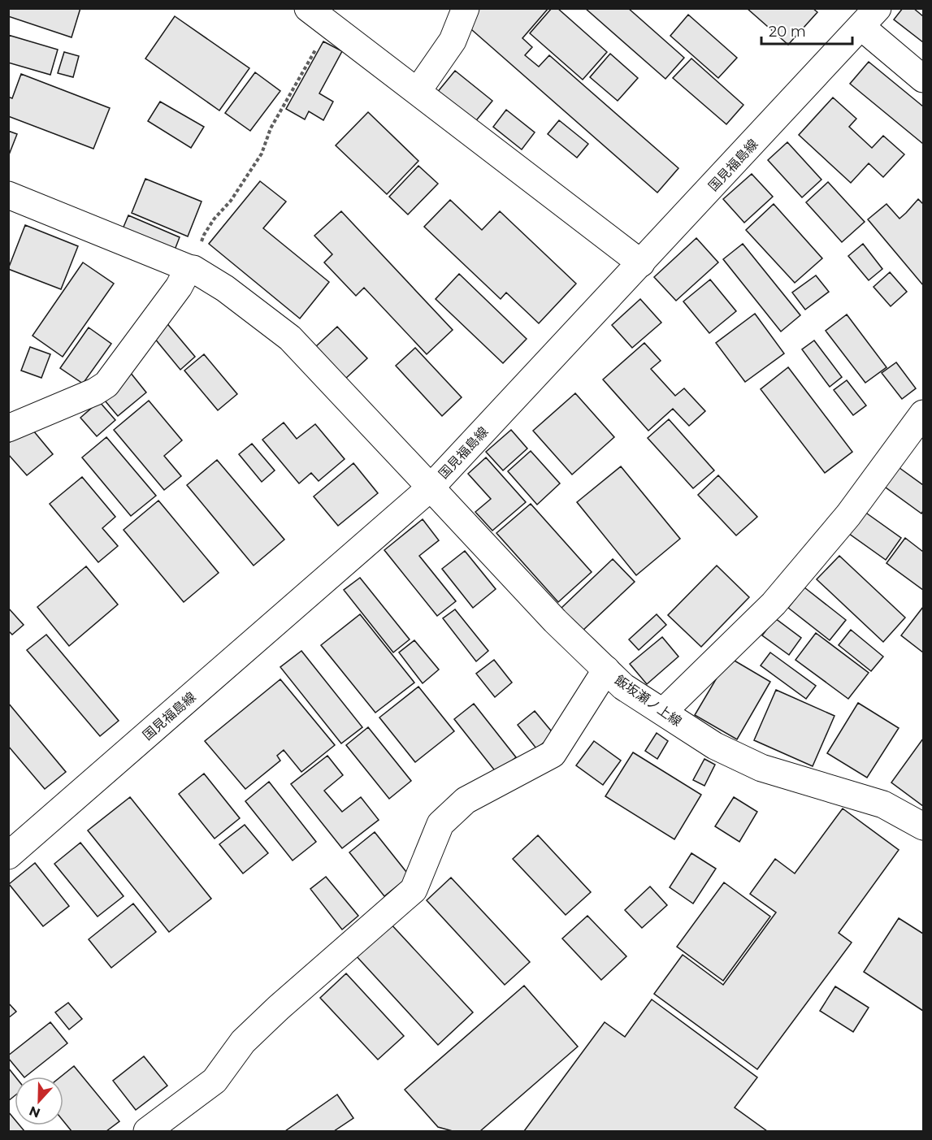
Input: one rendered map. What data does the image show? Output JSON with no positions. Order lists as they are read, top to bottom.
{
  "streets": {
    "street": ["国見福島線", "飯坂瀬ノ上線"]
  },
  "crossings": [
    ["国見福島線", "飯坂瀬ノ上線"]
  ],
  "scale_bar": "20 m",
  "north": "bottom"
}
